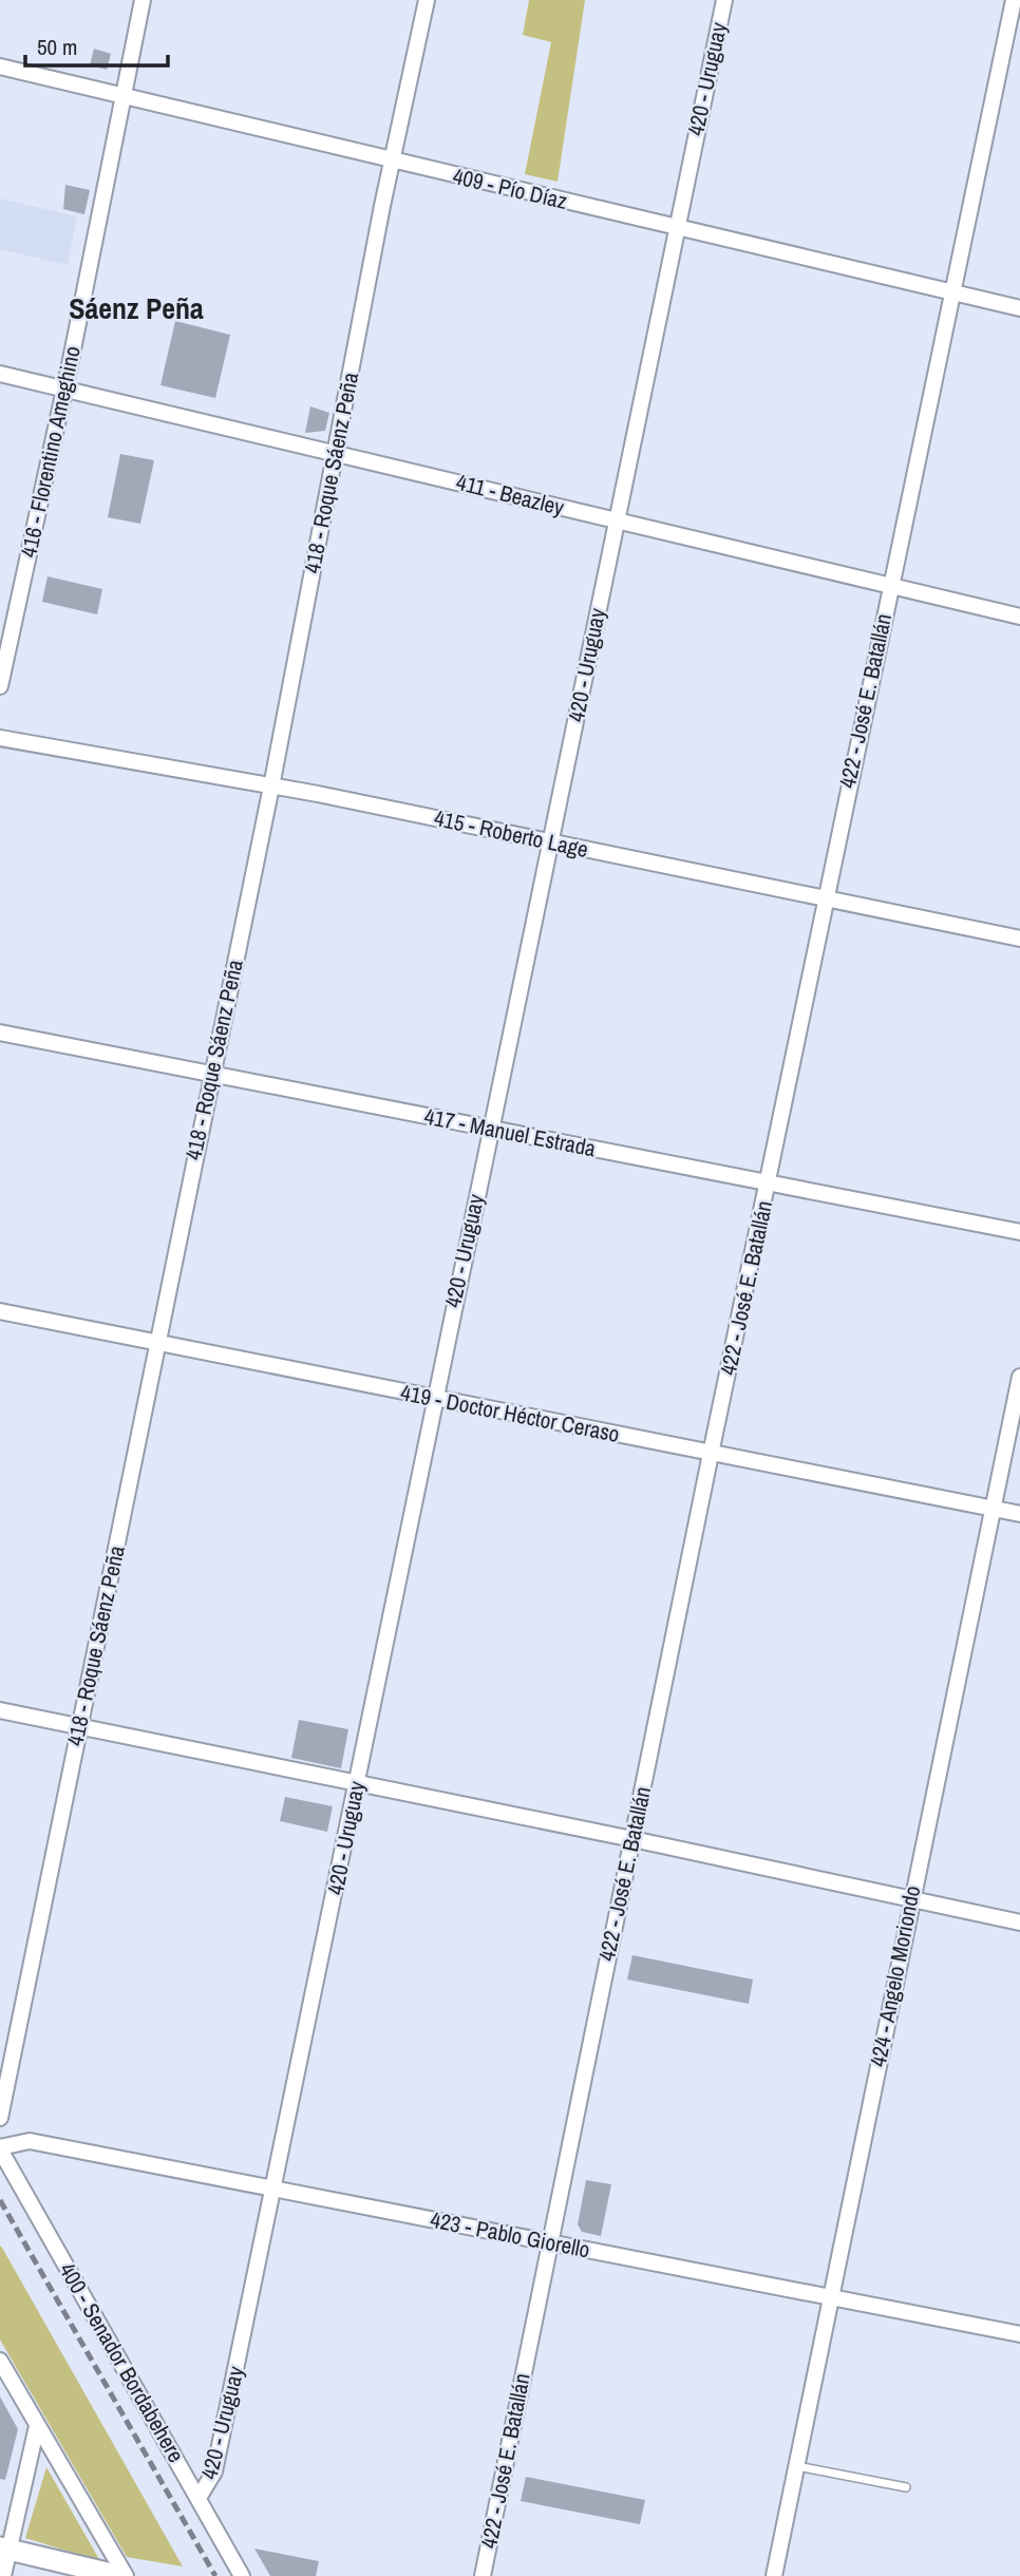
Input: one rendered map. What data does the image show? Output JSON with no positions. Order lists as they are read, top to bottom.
{
  "streets": {
    "street": [
      "420 - Uruguay",
      "409 - Pío Díaz",
      "416 - Florentino Ameghino",
      "418 - Roque Sáenz Peña",
      "411 - Beazley",
      "422 - José E. Batallán",
      "415 - Roberto Lage",
      "417 - Manuel Estrada",
      "419 - Doctor Héctor Ceraso",
      "424 - Angelo Moriondo",
      "423 - Pablo Giorello",
      "400 - Senador Bordabehere"
    ]
  },
  "crossings": [
    ["420 - Uruguay", "409 - Pío Díaz"],
    ["420 - Uruguay", "411 - Beazley"],
    ["420 - Uruguay", "415 - Roberto Lage"],
    ["420 - Uruguay", "417 - Manuel Estrada"],
    ["420 - Uruguay", "419 - Doctor Héctor Ceraso"],
    ["420 - Uruguay", "423 - Pablo Giorello"],
    ["420 - Uruguay", "400 - Senador Bordabehere"],
    ["409 - Pío Díaz", "416 - Florentino Ameghino"],
    ["409 - Pío Díaz", "418 - Roque Sáenz Peña"],
    ["409 - Pío Díaz", "422 - José E. Batallán"],
    ["416 - Florentino Ameghino", "411 - Beazley"],
    ["418 - Roque Sáenz Peña", "411 - Beazley"],
    ["418 - Roque Sáenz Peña", "415 - Roberto Lage"],
    ["418 - Roque Sáenz Peña", "417 - Manuel Estrada"],
    ["418 - Roque Sáenz Peña", "419 - Doctor Héctor Ceraso"],
    ["411 - Beazley", "422 - José E. Batallán"],
    ["422 - José E. Batallán", "415 - Roberto Lage"],
    ["422 - José E. Batallán", "417 - Manuel Estrada"],
    ["422 - José E. Batallán", "419 - Doctor Héctor Ceraso"],
    ["422 - José E. Batallán", "423 - Pablo Giorello"],
    ["419 - Doctor Héctor Ceraso", "424 - Angelo Moriondo"],
    ["424 - Angelo Moriondo", "423 - Pablo Giorello"],
    ["423 - Pablo Giorello", "400 - Senador Bordabehere"]
  ],
  "districts": ["Sáenz Peña"],
  "scale_bar": "50 m"
}
